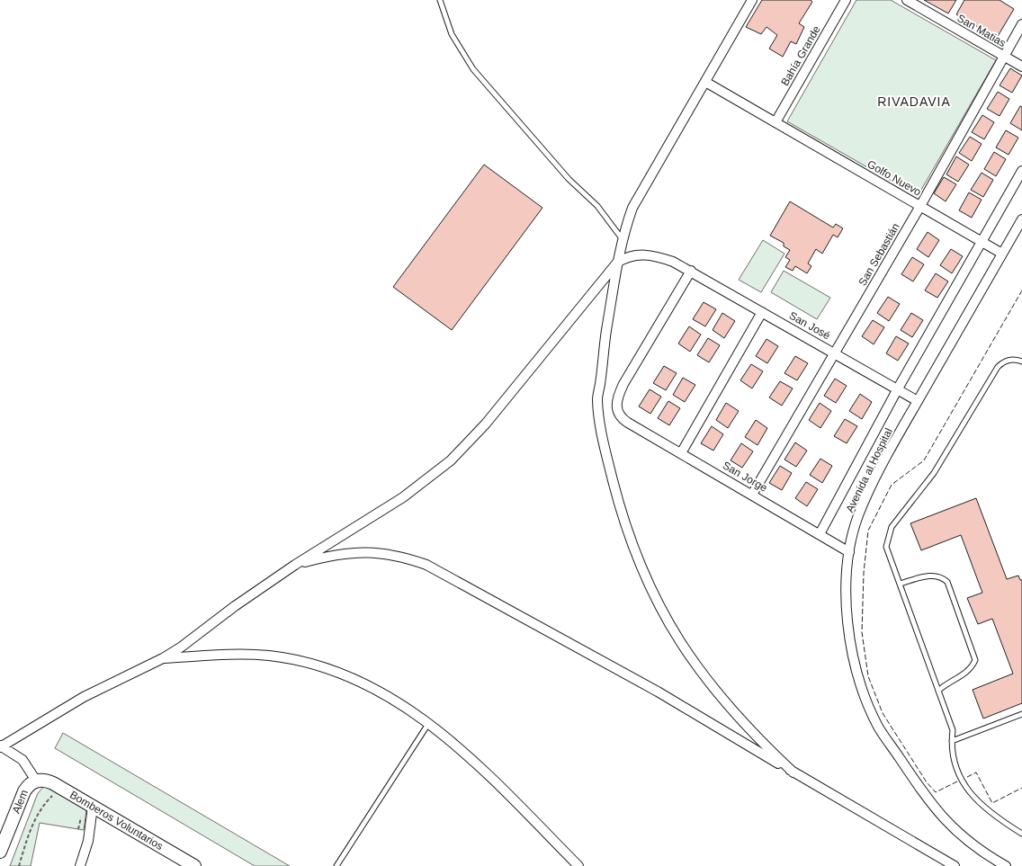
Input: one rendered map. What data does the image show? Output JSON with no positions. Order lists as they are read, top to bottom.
{
  "streets": {
    "main road": ["Alem", "Bomberos Voluntarios"],
    "street": [
      "San Matias",
      "Bahía Grande",
      "Golfo Nuevo",
      "San Sebastián",
      "San José",
      "Avenida al Hospital",
      "San Jorge"
    ]
  },
  "crossings": [
    ["San Matias", "San Sebastián"],
    ["Bahía Grande", "Golfo Nuevo"],
    ["Golfo Nuevo", "San Sebastián"],
    ["Golfo Nuevo", "Avenida al Hospital"],
    ["San Sebastián", "San José"],
    ["San Sebastián", "San Jorge"],
    ["San José", "Avenida al Hospital"],
    ["San José", "San Jorge"],
    ["Avenida al Hospital", "San Jorge"],
    ["Alem", "Bomberos Voluntarios"]
  ],
  "districts": ["RIVADAVIA"]
}
